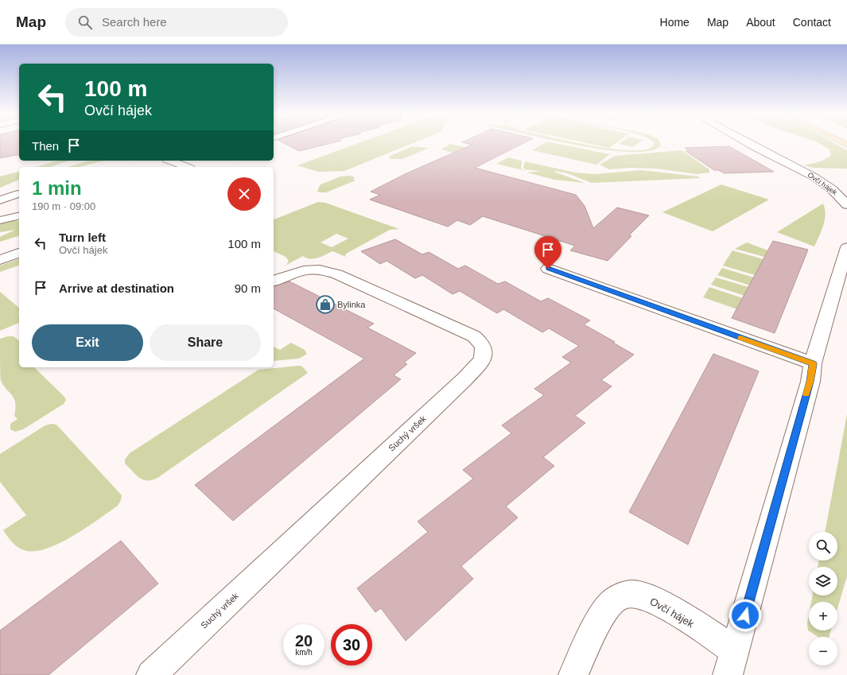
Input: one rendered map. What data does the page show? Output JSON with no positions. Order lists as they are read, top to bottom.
{
  "streets": {
    "street": ["Ovčí hájek", "Suchý vršek"]
  },
  "places": {
    "shop": ["Bylinka"]
  },
  "page": {
    "header": "Map",
    "search": "Search here",
    "nav": [
      "Home",
      "Map",
      "About",
      "Contact"
    ],
    "turn": ["100 m", "Ovčí hájek"],
    "then": "Then",
    "heading": ["1 min", "190 m · 09:00"],
    "list": [
      {
        "name": "Turn left",
        "note": "Ovčí hájek",
        "value": "100 m"
      },
      {
        "name": "Arrive at destination",
        "value": "90 m"
      }
    ],
    "buttons": ["Exit", "Share"],
    "map_buttons": ["+", "−"],
    "speed": "20 km/h",
    "limit": "30"
  }
}
